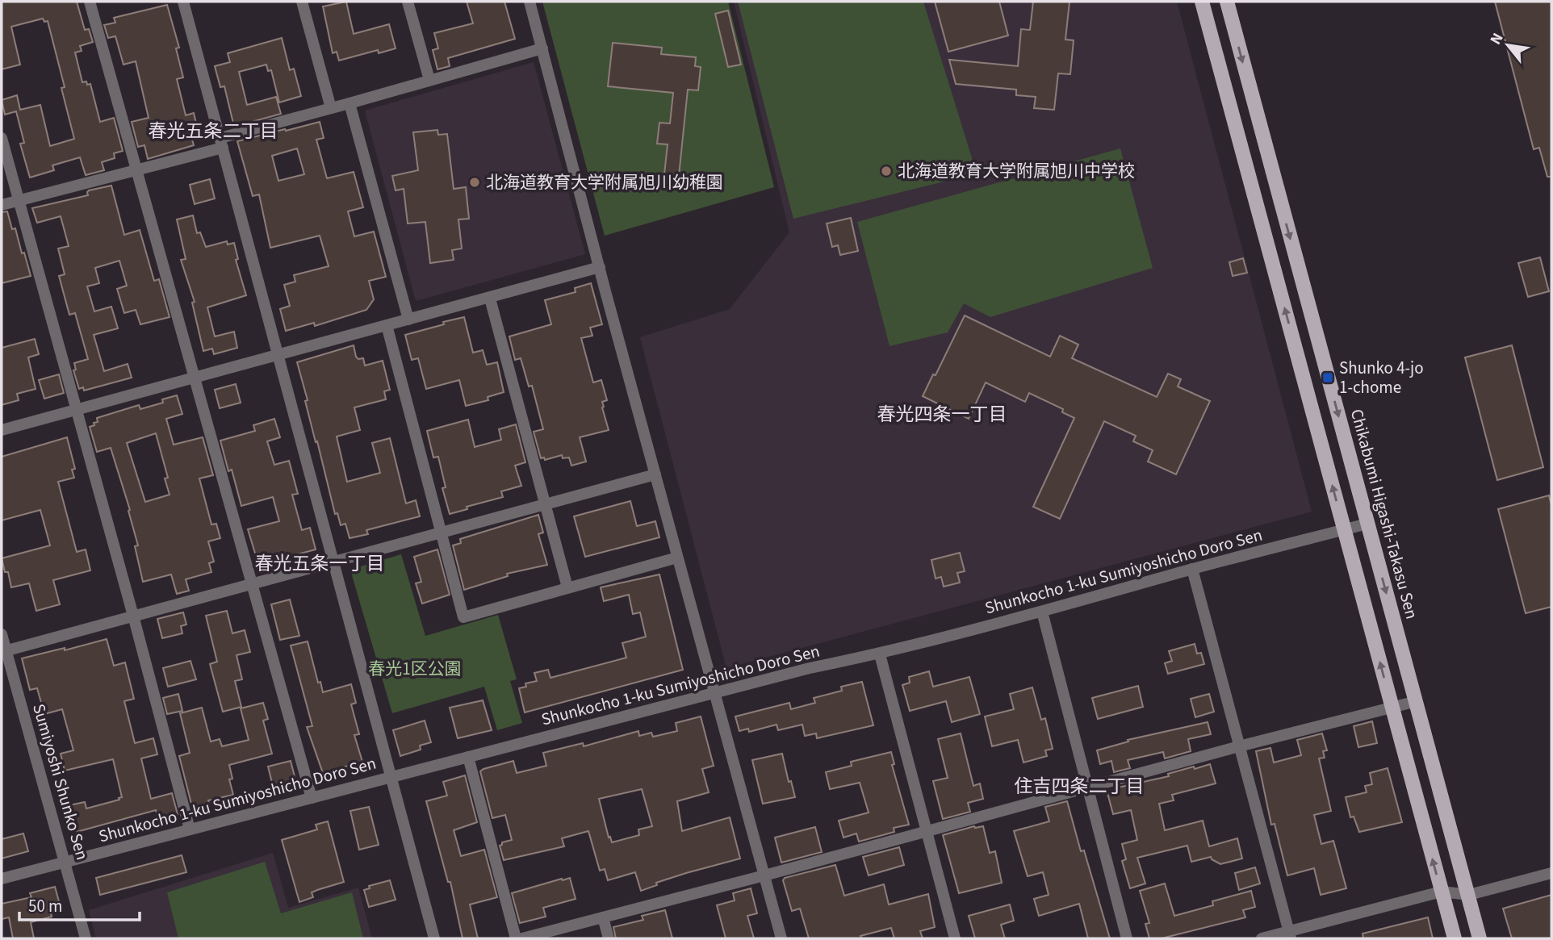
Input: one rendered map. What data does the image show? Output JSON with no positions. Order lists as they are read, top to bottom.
{
  "streets": {
    "main road": ["Chikabumi Higashi-Takasu Sen"],
    "street": ["Shunkocho 1-ku Sumiyoshicho Doro Sen", "Sumiyoshi Shunko Sen"]
  },
  "crossings": [
    ["Chikabumi Higashi-Takasu Sen", "Shunkocho 1-ku Sumiyoshicho Doro Sen"],
    ["Shunkocho 1-ku Sumiyoshicho Doro Sen", "Sumiyoshi Shunko Sen"]
  ],
  "districts": [
    "春光五条二丁目",
    "春光四条一丁目",
    "春光五条一丁目",
    "住吉四条二丁目"
  ],
  "parks": ["春光1区公園"],
  "places": {
    "other": ["北海道教育大学附属旭川中学校", "北海道教育大学附属旭川幼稚園"],
    "transit": ["Shunko 4-jo 1-chome"]
  },
  "scale_bar": "50 m",
  "north": "top left"
}
